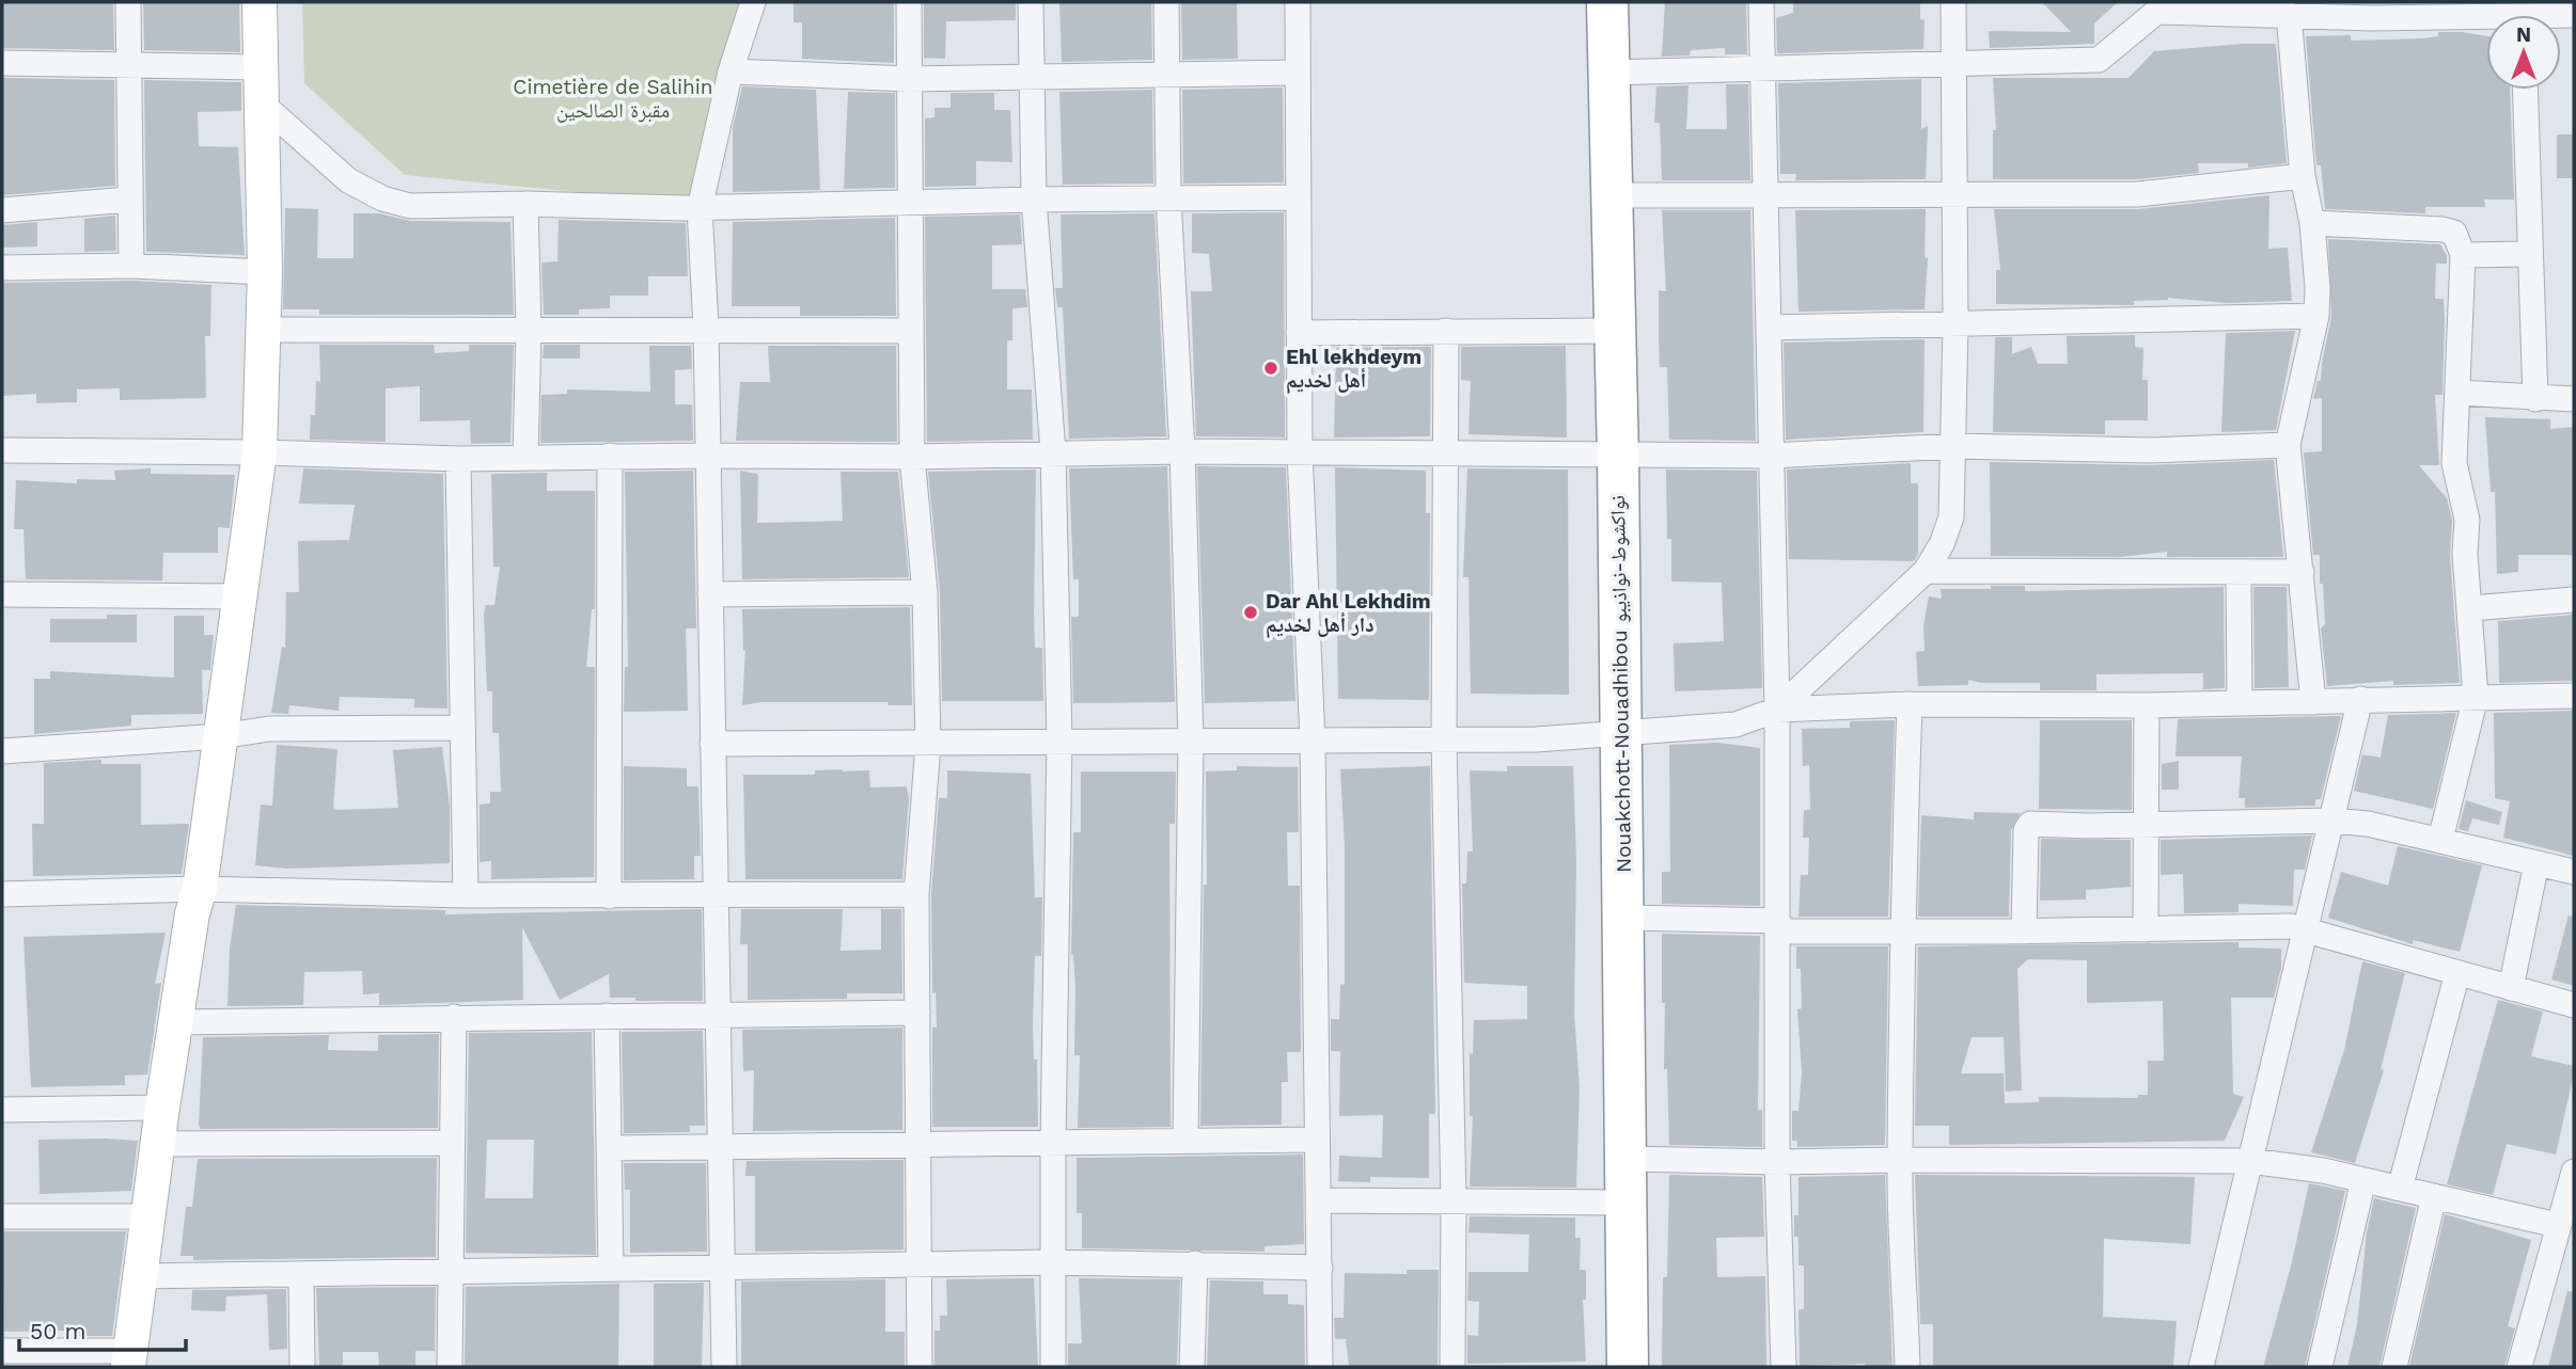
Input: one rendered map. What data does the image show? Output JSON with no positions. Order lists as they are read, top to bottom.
{
  "streets": {
    "highway": ["Nouakchott-Nouadhibou نواكشوط-نواذيبو"]
  },
  "parks": ["Cimetière de Salihin مقبرة الصالحين"],
  "places": ["Ehl lekhdeym أهل لخديم", "Dar Ahl Lekhdim دار أهل لخديم"],
  "scale_bar": "50 m",
  "north": "top"
}
